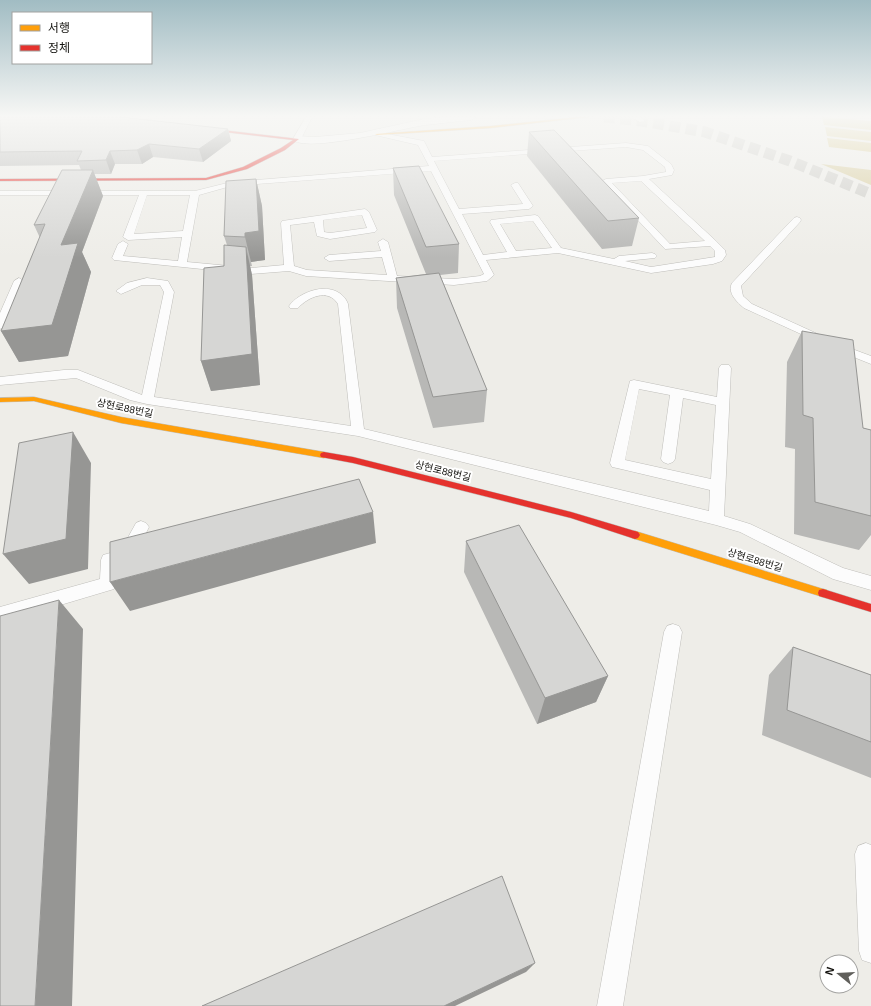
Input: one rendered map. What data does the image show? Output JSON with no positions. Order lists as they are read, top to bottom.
{
  "streets": {
    "street": ["상현로88번길"]
  },
  "legend": ["서행", "정체"],
  "north": "left"
}
